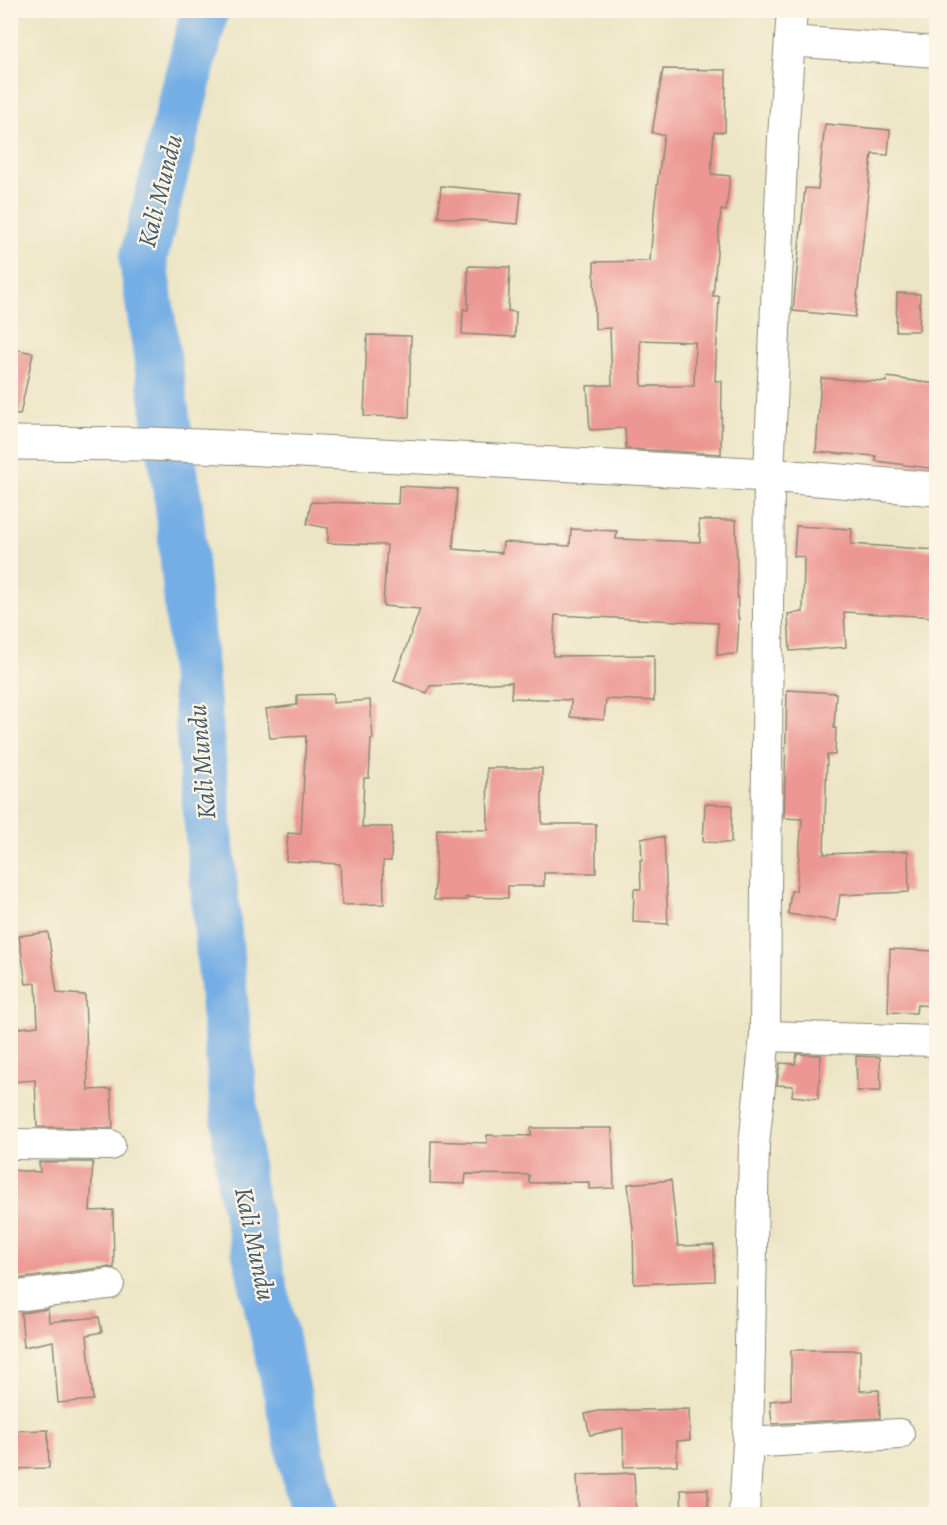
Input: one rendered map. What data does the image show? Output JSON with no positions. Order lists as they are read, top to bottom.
{
  "water": ["Kali Mundu"]
}
